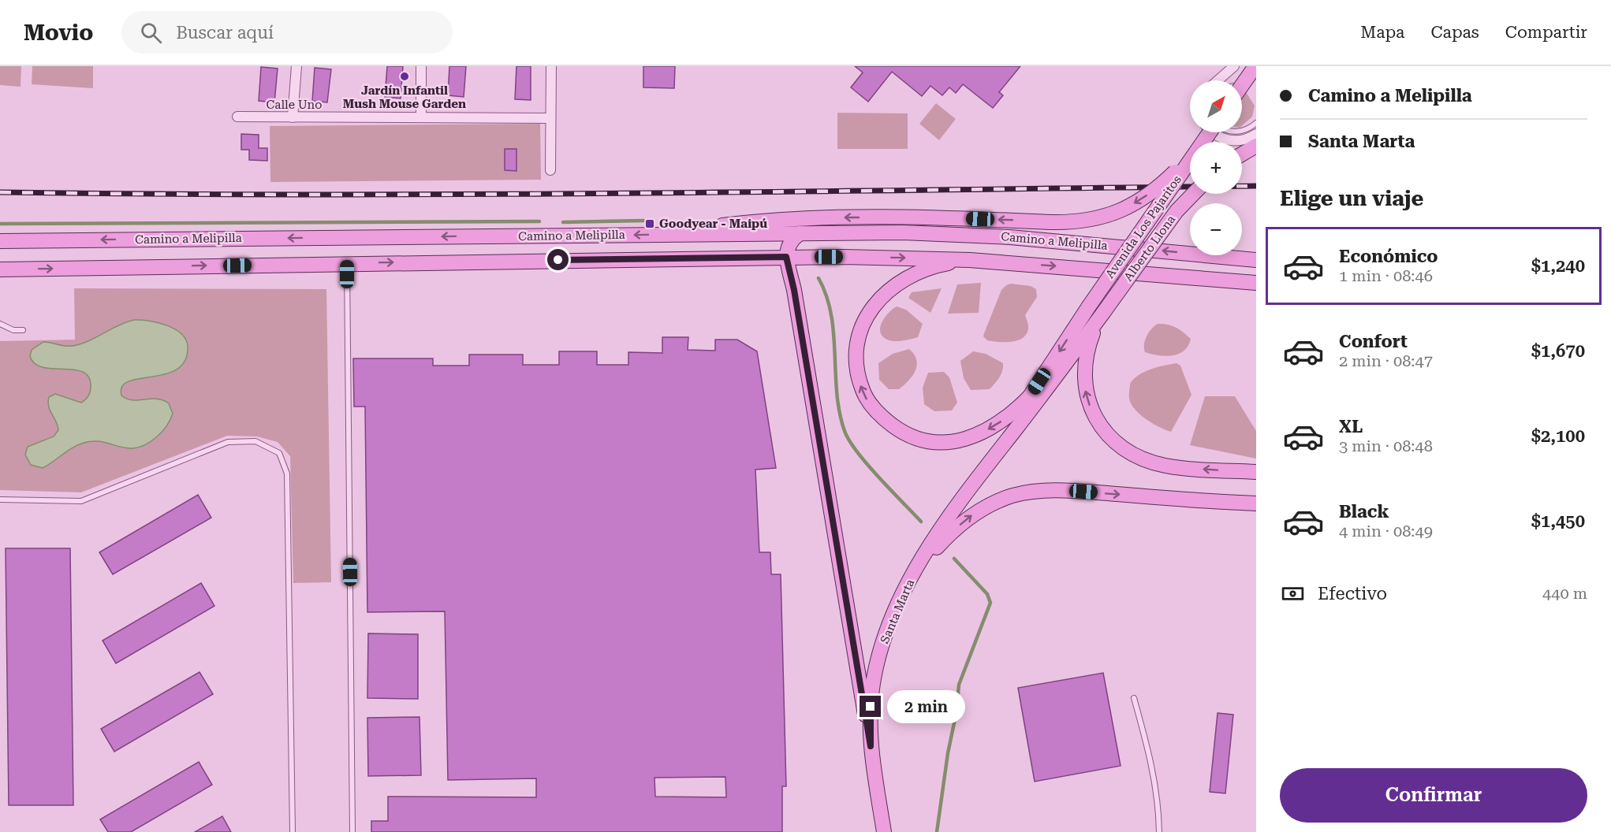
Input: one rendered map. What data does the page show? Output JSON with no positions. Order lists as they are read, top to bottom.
{
  "streets": {
    "main road": [
      "Avenida Los Pajaritos",
      "Camino a Melipilla",
      "Alberto Llona",
      "Santa Marta"
    ],
    "street": ["Calle Uno"]
  },
  "crossings": [
    ["Avenida Los Pajaritos", "Santa Marta"],
    ["Alberto Llona", "Santa Marta"]
  ],
  "places": {
    "other": ["Jardín Infantil Mush Mouse Garden"],
    "transit": ["Goodyear - Maipú"]
  },
  "north": "top right",
  "page": {
    "header": "Movio",
    "search": "Buscar aquí",
    "nav": ["Mapa", "Capas", "Compartir"],
    "banner": ["Camino a Melipilla", "Santa Marta"],
    "map_buttons": ["+", "−"],
    "heading": "Elige un viaje",
    "list": [
      {
        "name": "Económico",
        "note": "1 min · 08:46",
        "value": "$1,240"
      },
      {
        "name": "Confort",
        "note": "2 min · 08:47",
        "value": "$1,670"
      },
      {
        "name": "XL",
        "note": "3 min · 08:48",
        "value": "$2,100"
      },
      {
        "name": "Black",
        "note": "4 min · 08:49",
        "value": "$1,450"
      }
    ],
    "pay": ["Efectivo", "440 m"],
    "bubble": "2 min",
    "buttons": "Confirmar"
  }
}
